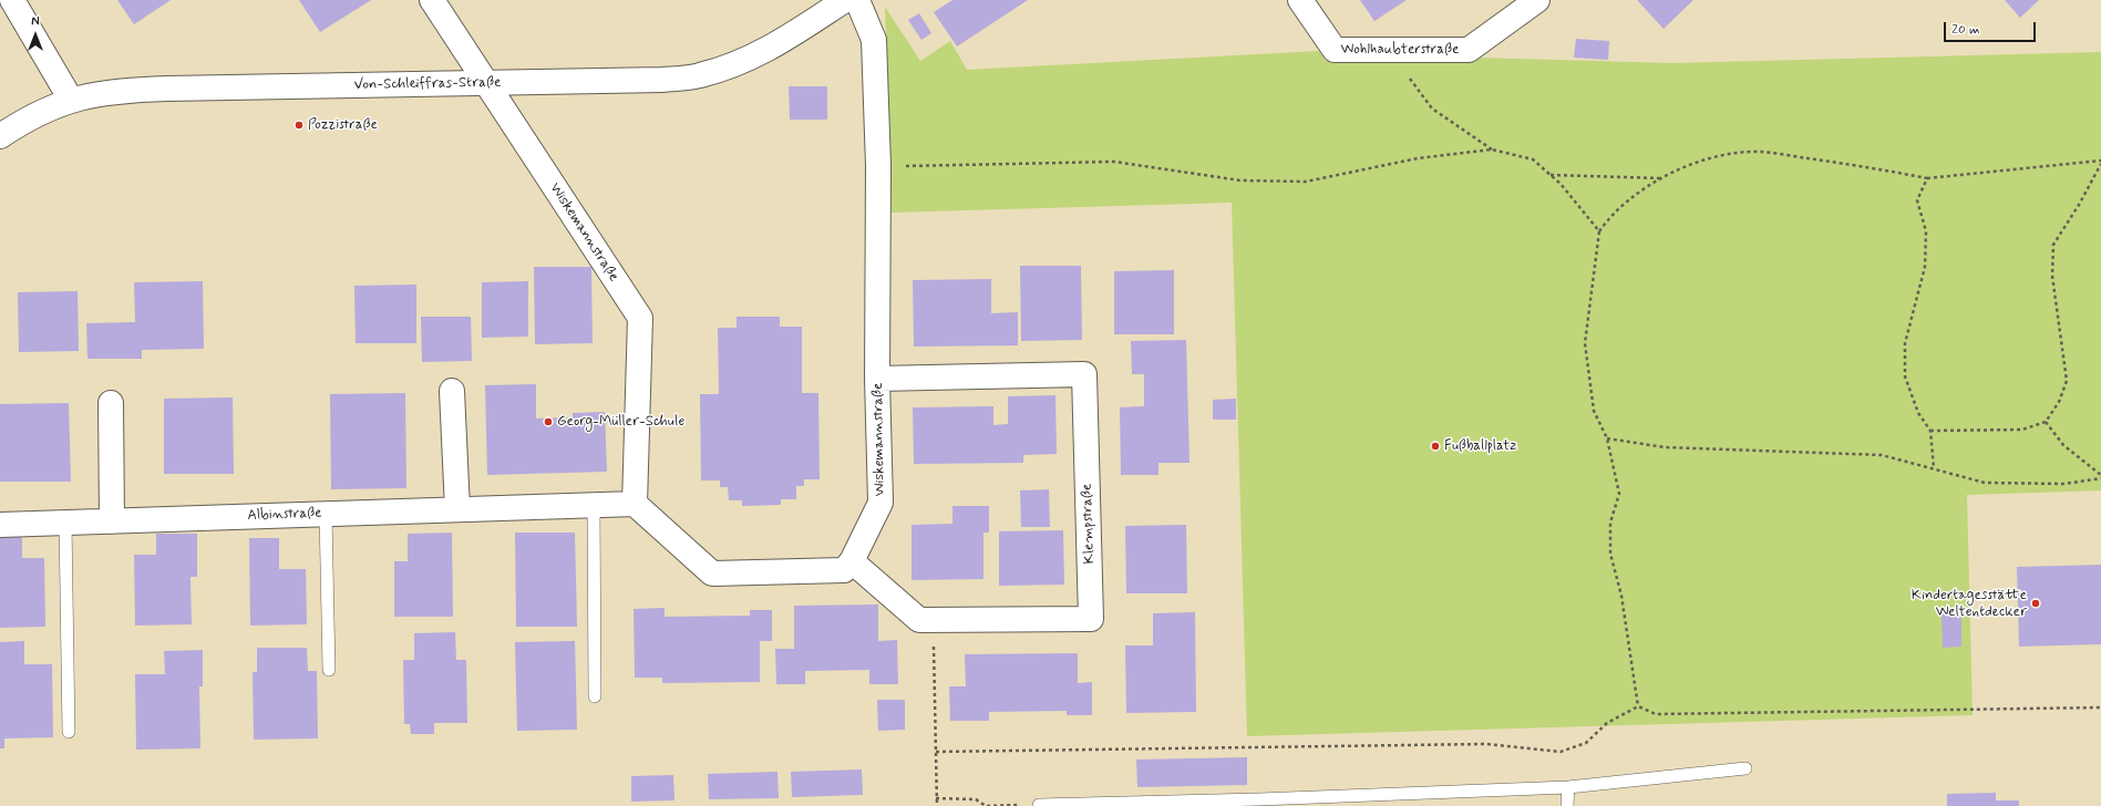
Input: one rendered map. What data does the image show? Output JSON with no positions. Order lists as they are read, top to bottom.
{
  "streets": {
    "street": [
      "Wohlhaubterstraße",
      "Von-Schleiffras-Straße",
      "Wiskemannstraße",
      "Albinstraße",
      "Klempstraße"
    ]
  },
  "crossings": [
    ["Von-Schleiffras-Straße", "Wiskemannstraße"],
    ["Wiskemannstraße", "Albinstraße"],
    ["Wiskemannstraße", "Klempstraße"]
  ],
  "places": [
    "Pozzistraße",
    "Georg-Müller-Schule",
    "Fußballplatz",
    "Kindertagesstätte Weltentdecker"
  ],
  "scale_bar": "20 m",
  "north": "top"
}
